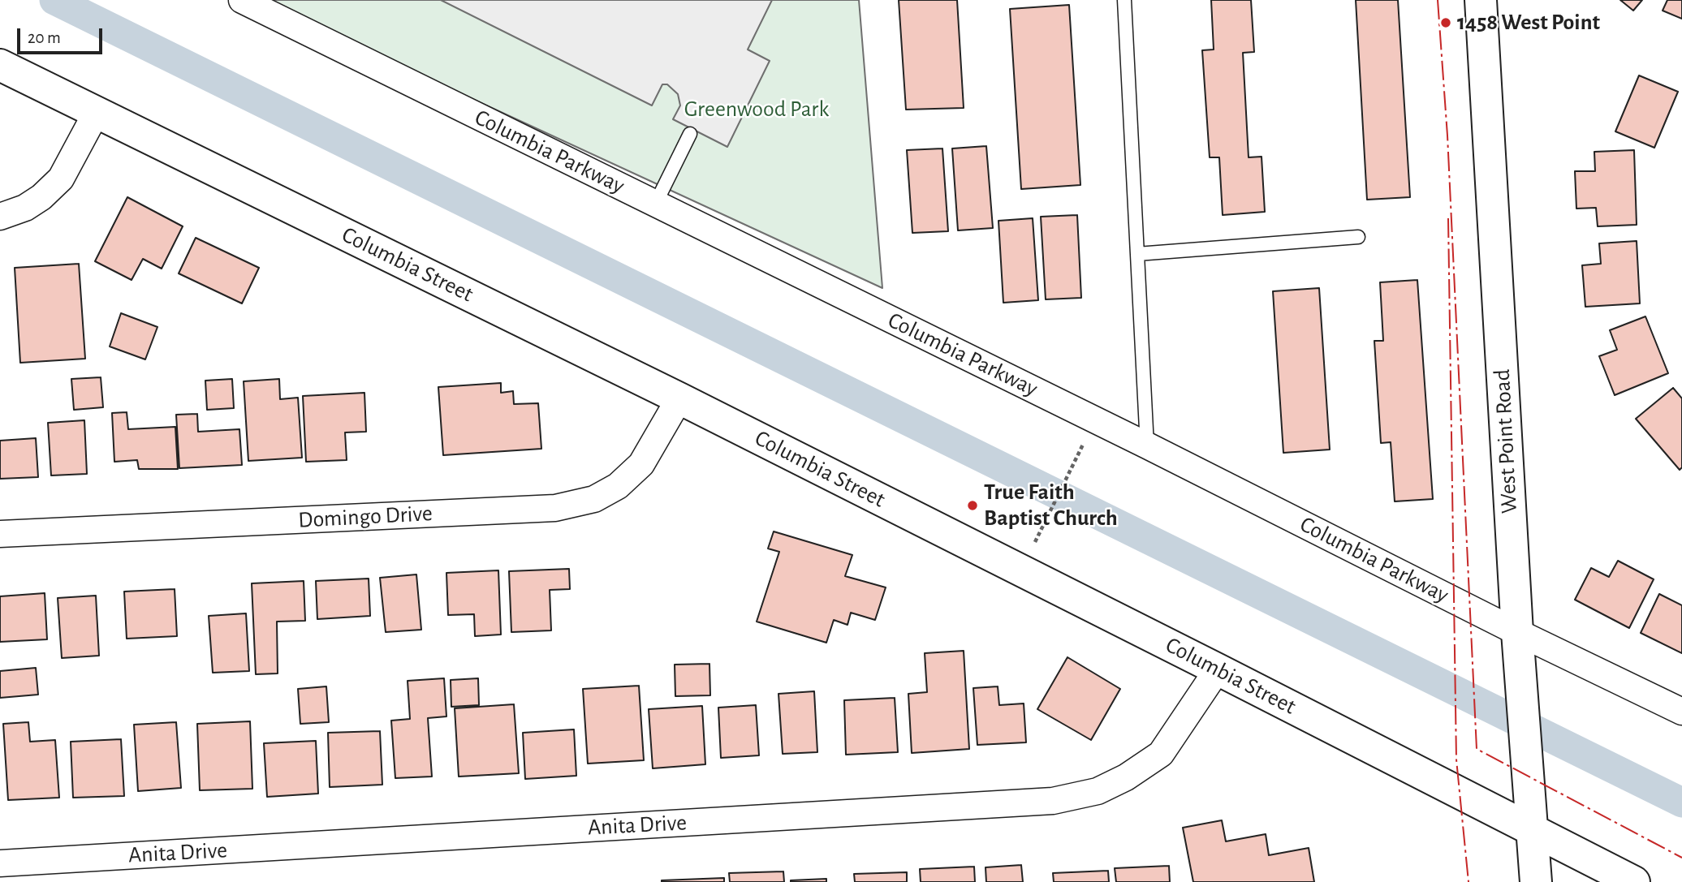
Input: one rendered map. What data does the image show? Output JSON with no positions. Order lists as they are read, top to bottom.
{
  "streets": {
    "street": [
      "Columbia Parkway",
      "Columbia Street",
      "West Point Road",
      "Domingo Drive",
      "Anita Drive"
    ]
  },
  "crossings": [
    ["Columbia Parkway", "West Point Road"],
    ["Columbia Street", "West Point Road"],
    ["Columbia Street", "Domingo Drive"],
    ["Columbia Street", "Anita Drive"]
  ],
  "parks": ["Greenwood Park"],
  "places": ["1458 West Point", "True Faith Baptist Church"],
  "scale_bar": "20 m"
}
